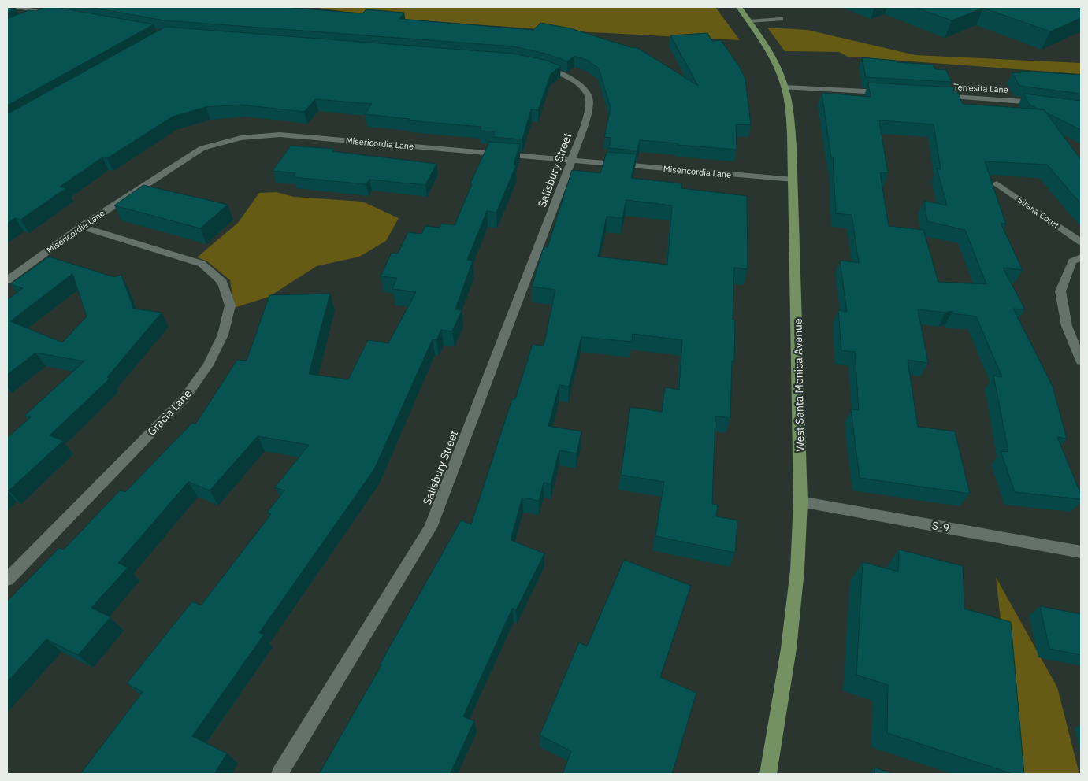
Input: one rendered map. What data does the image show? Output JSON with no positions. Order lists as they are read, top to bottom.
{
  "streets": {
    "main road": ["West Santa Monica Avenue"],
    "street": [
      "Terresita Lane",
      "Misericordia Lane",
      "Salisbury Street",
      "Sirana Court",
      "Gracia Lane",
      "S-9"
    ]
  },
  "crossings": [
    ["Misericordia Lane", "Salisbury Street"],
    ["Misericordia Lane", "West Santa Monica Avenue"],
    ["Misericordia Lane", "Gracia Lane"],
    ["West Santa Monica Avenue", "S-9"]
  ]
}
